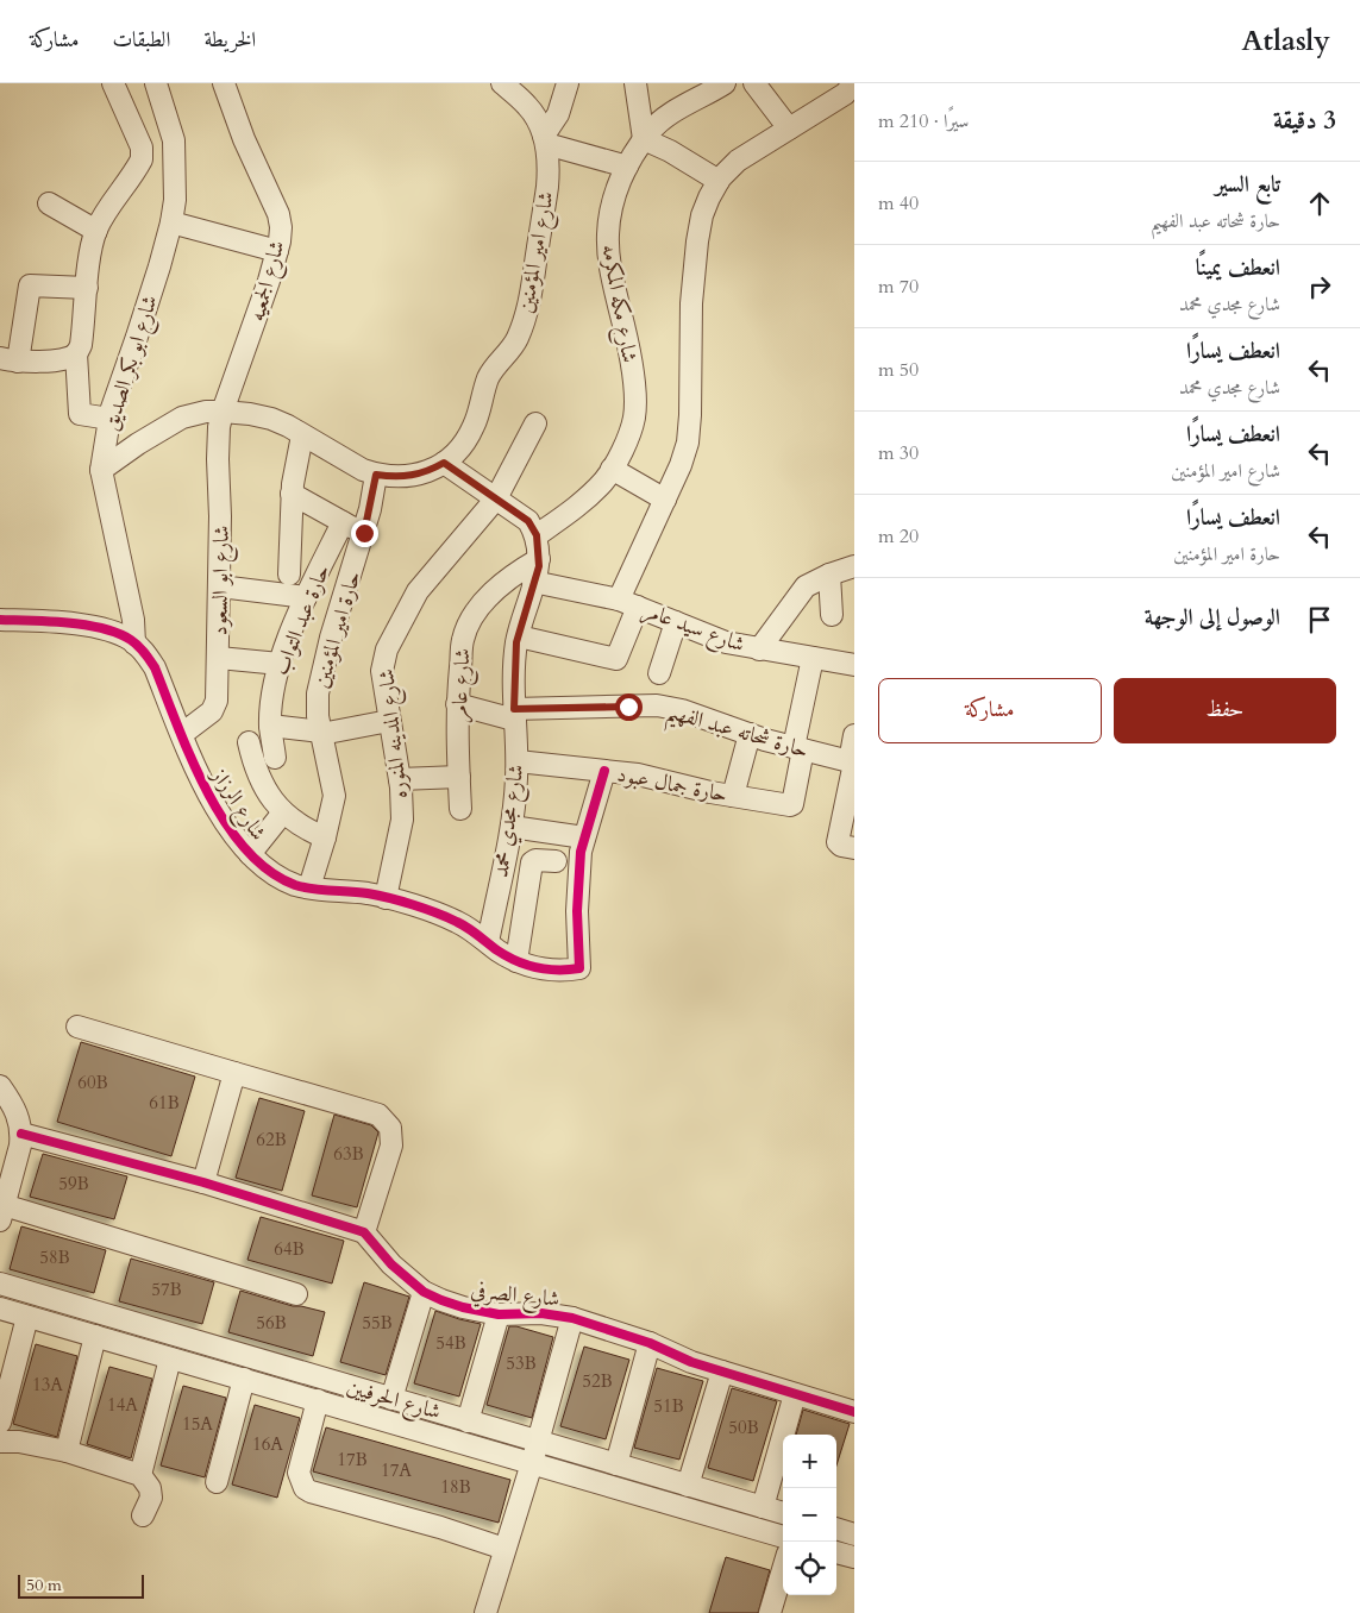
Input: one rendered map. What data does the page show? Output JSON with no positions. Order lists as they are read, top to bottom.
{
  "streets": {
    "street": [
      "شارع امير المؤمنين",
      "شارع الجمعيه",
      "شارع مكه المكرمه",
      "شارع ابو بكر الصديق",
      "شارع ابو السعود",
      "حارة عبد التواب",
      "شارع سيد عامر",
      "حارة امير المؤمنين",
      "شارع عامر",
      "حارة شحاته عبد الفهيم",
      "شارع المدينه المنوره",
      "حارة جمال عبود",
      "شارع الرزاز",
      "شارع مجدي محمد",
      "شارع الصرفي",
      "شارع الحرفيين"
    ]
  },
  "crossings": [
    ["شارع امير المؤمنين", "شارع الجمعيه"],
    ["شارع امير المؤمنين", "شارع ابو بكر الصديق"],
    ["شارع امير المؤمنين", "شارع ابو السعود"],
    ["شارع امير المؤمنين", "حارة امير المؤمنين"],
    ["شارع الجمعيه", "شارع ابو السعود"],
    ["شارع مكه المكرمه", "شارع مجدي محمد"],
    ["شارع ابو بكر الصديق", "شارع الرزاز"],
    ["شارع ابو السعود", "شارع الرزاز"],
    ["شارع سيد عامر", "شارع مجدي محمد"],
    ["حارة امير المؤمنين", "شارع الرزاز"],
    ["شارع عامر", "حارة شحاته عبد الفهيم"],
    ["شارع عامر", "شارع مجدي محمد"],
    ["حارة شحاته عبد الفهيم", "حارة جمال عبود"],
    ["حارة شحاته عبد الفهيم", "شارع مجدي محمد"],
    ["شارع المدينه المنوره", "شارع الرزاز"],
    ["حارة جمال عبود", "شارع مجدي محمد"],
    ["شارع الرزاز", "شارع مجدي محمد"]
  ],
  "house_numbers": [
    "60B",
    "61B",
    "62B",
    "63B",
    "59B",
    "64B",
    "58B",
    "57B",
    "56B",
    "55B",
    "54B",
    "53B",
    "52B",
    "13A",
    "14A",
    "51B",
    "15A",
    "50B",
    "16A",
    "17B",
    "17A",
    "18B"
  ],
  "scale_bar": "50 m",
  "page": {
    "header": "Atlasly",
    "nav": ["الخريطة", "الطبقات", "مشاركة"],
    "heading": ["3 دقيقة", "سيرًا · 210 m"],
    "list": [
      ["تابع السير", "حارة شحاته عبد الفهيم", "40 m"],
      ["انعطف يمينًا", "شارع مجدي محمد", "70 m"],
      ["انعطف يسارًا", "شارع مجدي محمد", "50 m"],
      ["انعطف يسارًا", "شارع امير المؤمنين", "30 m"],
      ["انعطف يسارًا", "حارة امير المؤمنين", "20 m"],
      "الوصول إلى الوجهة"
    ],
    "buttons": ["حفظ", "مشاركة"],
    "map_buttons": ["+", "−"],
    "scale": "50 m"
  }
}
